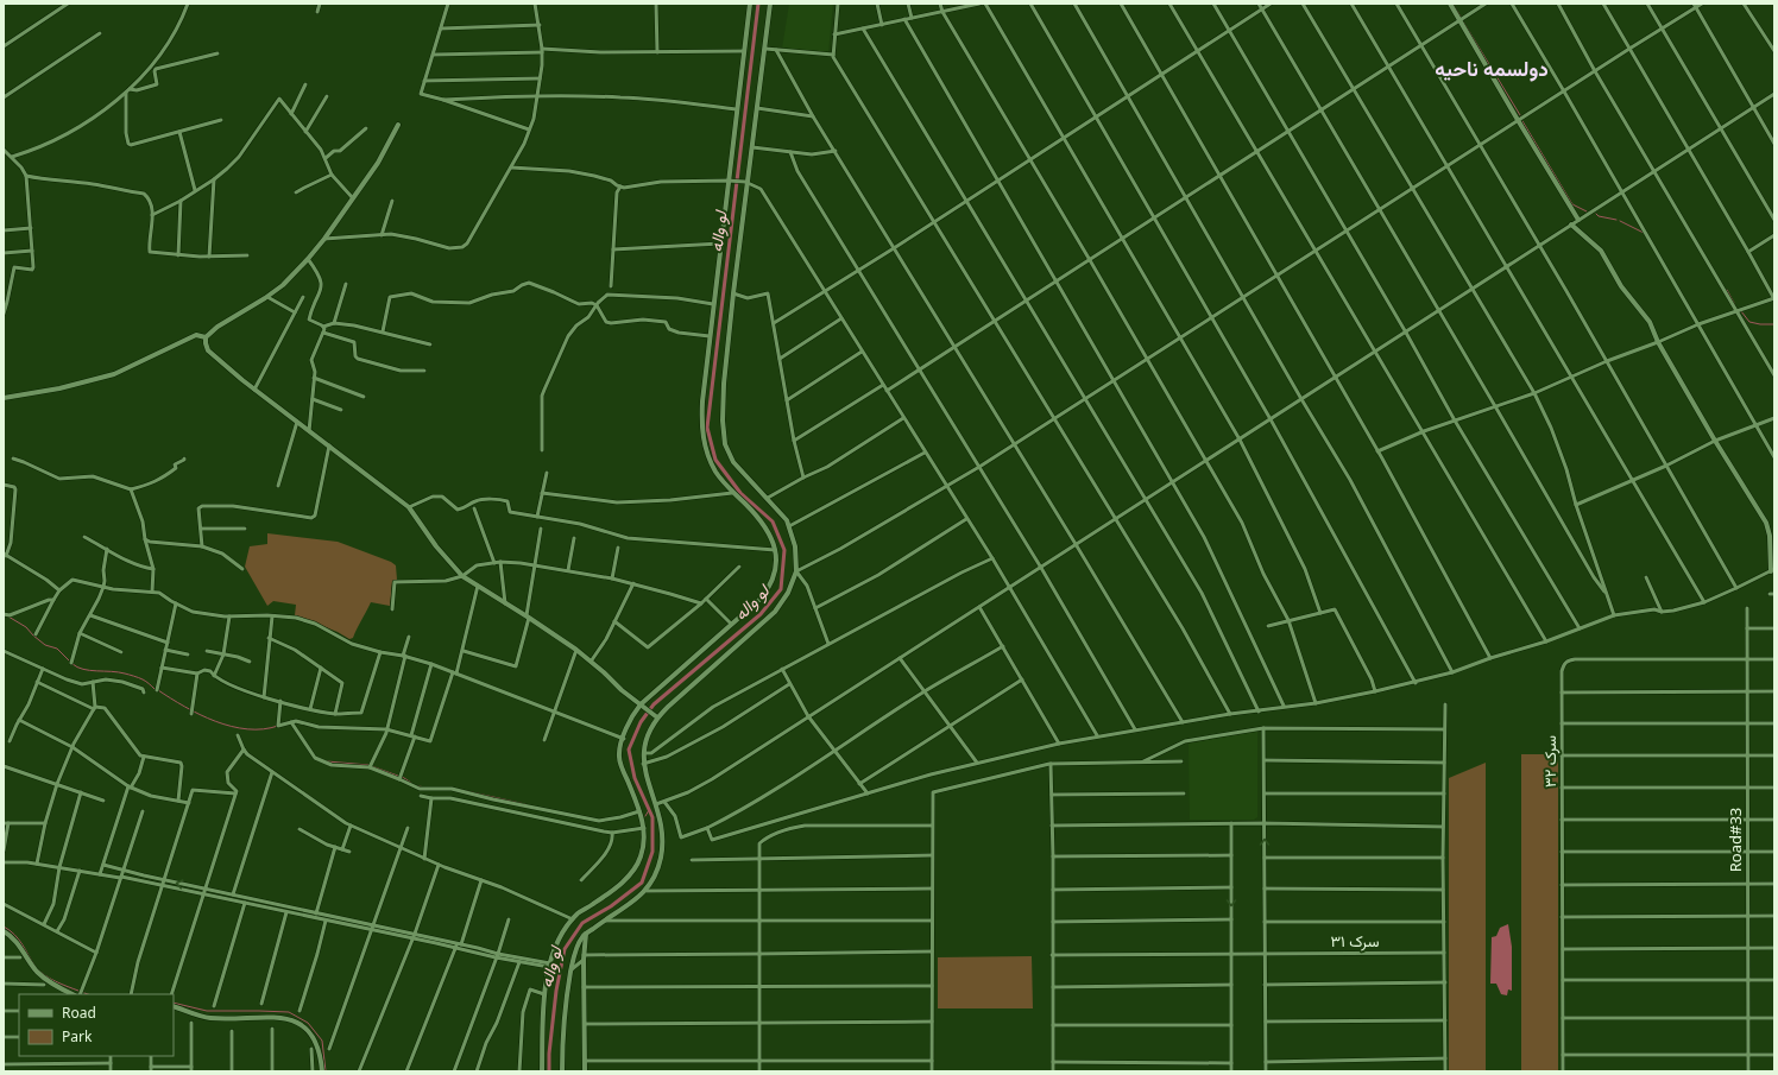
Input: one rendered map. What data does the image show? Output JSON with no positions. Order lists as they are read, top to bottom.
{
  "streets": {
    "street": ["سرک ۳۲", "Road#33", "سرک ۳۱"]
  },
  "crossings": [
    ["سرک ۳۲", "Road#33"]
  ],
  "districts": ["دولسمه ناحیه"],
  "water": ["لو واله"],
  "legend": ["Road", "Park"]
}
